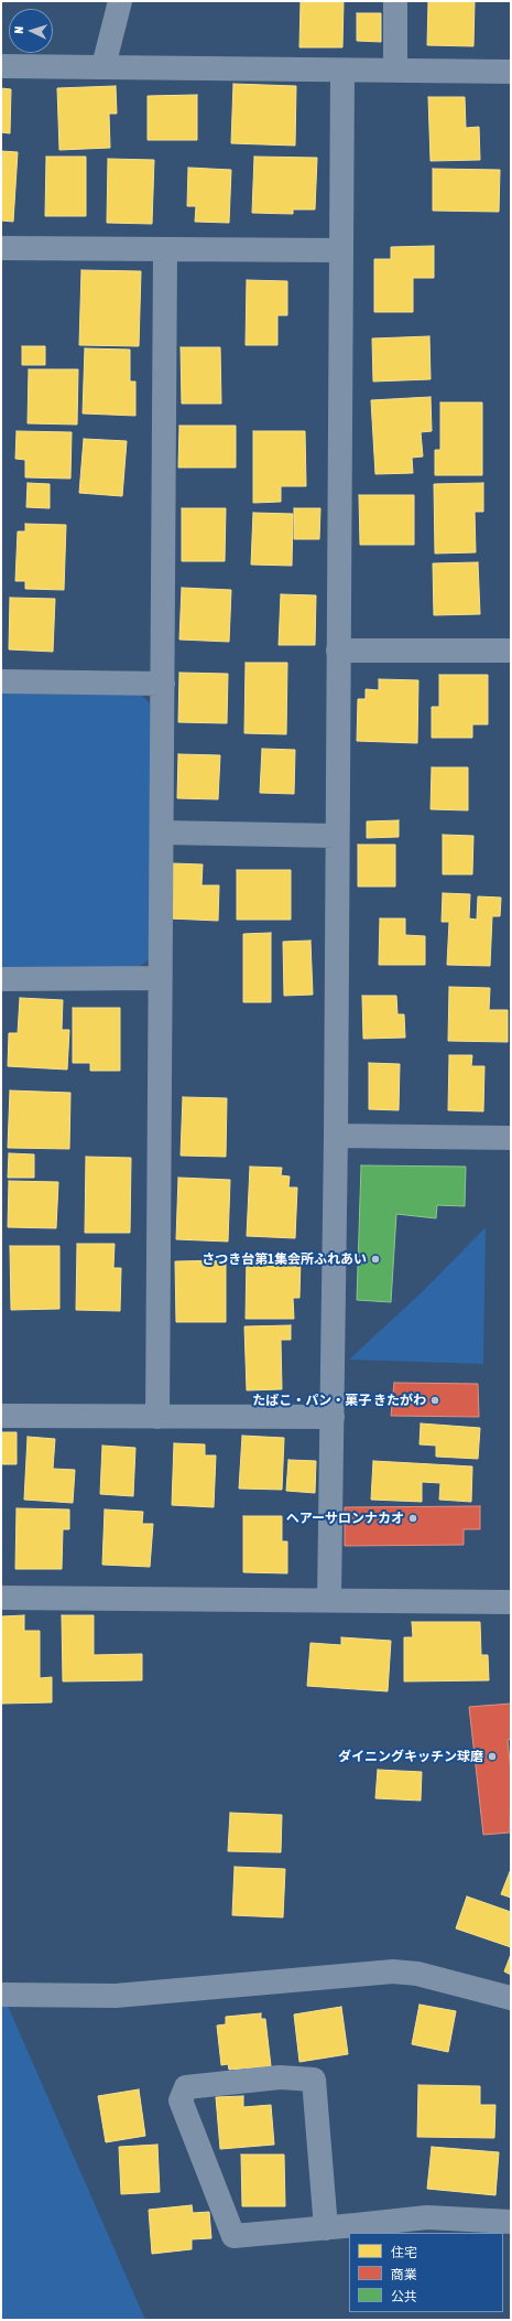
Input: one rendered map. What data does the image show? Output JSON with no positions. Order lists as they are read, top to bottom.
{
  "places": [
    "さつき台第1集会所ふれあい",
    "たばこ・パン・菓子 きたがわ",
    "ヘアーサロンナカオ",
    "ダイニングキッチン球磨"
  ],
  "legend": ["住宅", "商業", "公共"],
  "north": "left"
}
